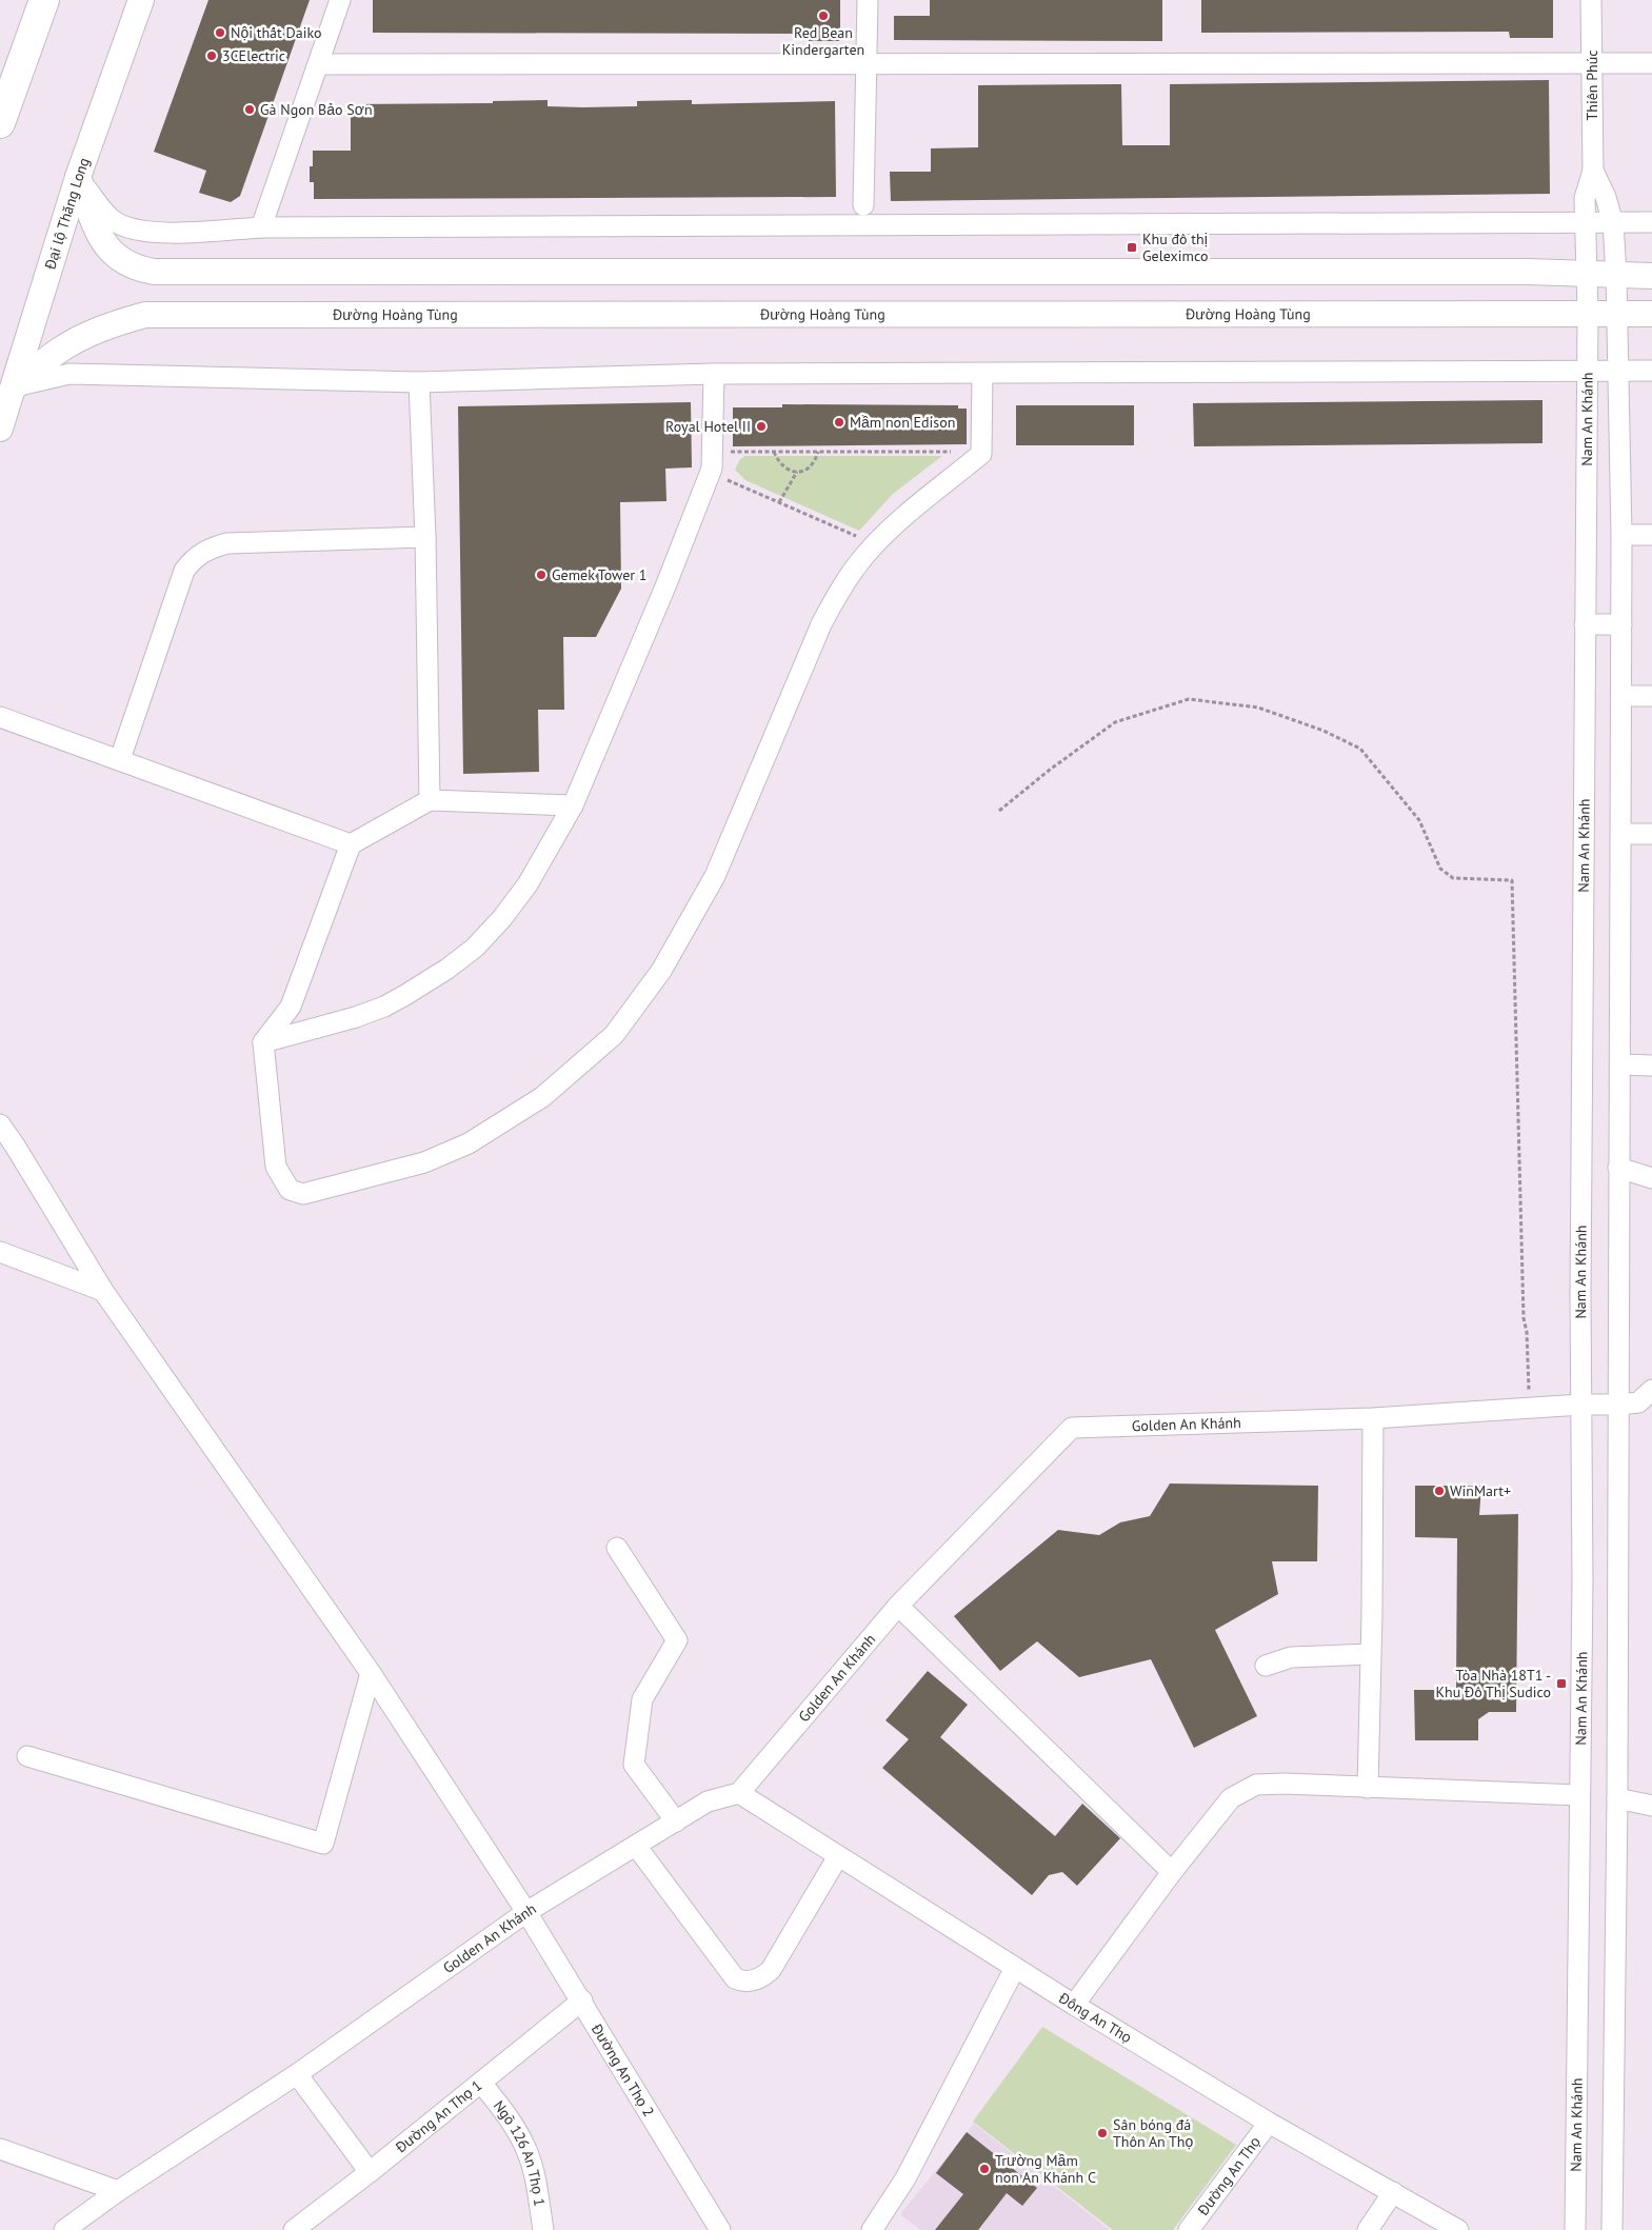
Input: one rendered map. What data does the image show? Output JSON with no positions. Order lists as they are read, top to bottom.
{
  "streets": {
    "main road": ["Đại lộ Thăng Long", "Đường Hoàng Tùng"],
    "street": [
      "Thiên Phúc",
      "Nam An Khánh",
      "Golden An Khánh",
      "Đông An Thọ",
      "Đường An Thọ 2",
      "Đường An Thọ 1",
      "Ngõ 126 An Thọ 1",
      "Đường An Thọ"
    ]
  },
  "crossings": [
    ["Thiên Phúc", "Đường Hoàng Tùng"],
    ["Thiên Phúc", "Nam An Khánh"],
    ["Đại lộ Thăng Long", "Đường Hoàng Tùng"],
    ["Đường Hoàng Tùng", "Nam An Khánh"],
    ["Nam An Khánh", "Golden An Khánh"],
    ["Golden An Khánh", "Đông An Thọ"],
    ["Golden An Khánh", "Đường An Thọ 2"],
    ["Đông An Thọ", "Đường An Thọ"],
    ["Đường An Thọ 2", "Đường An Thọ 1"],
    ["Đường An Thọ 1", "Ngõ 126 An Thọ 1"]
  ],
  "places": {
    "other": [
      "Red Bean Kindergarten",
      "Nội thất Daiko",
      "3CElectric",
      "Gà Ngon Bảo Sơn",
      "Mầm non Edison",
      "Royal Hotel II",
      "Gemek Tower 1",
      "WinMart+",
      "Sân bóng đá Thôn An Thọ",
      "Trường Mầm non An Khánh C"
    ],
    "transit": ["Khu đô thị Geleximco", "Tòa Nhà 18T1 - Khu Đô Thị Sudico"]
  }
}
